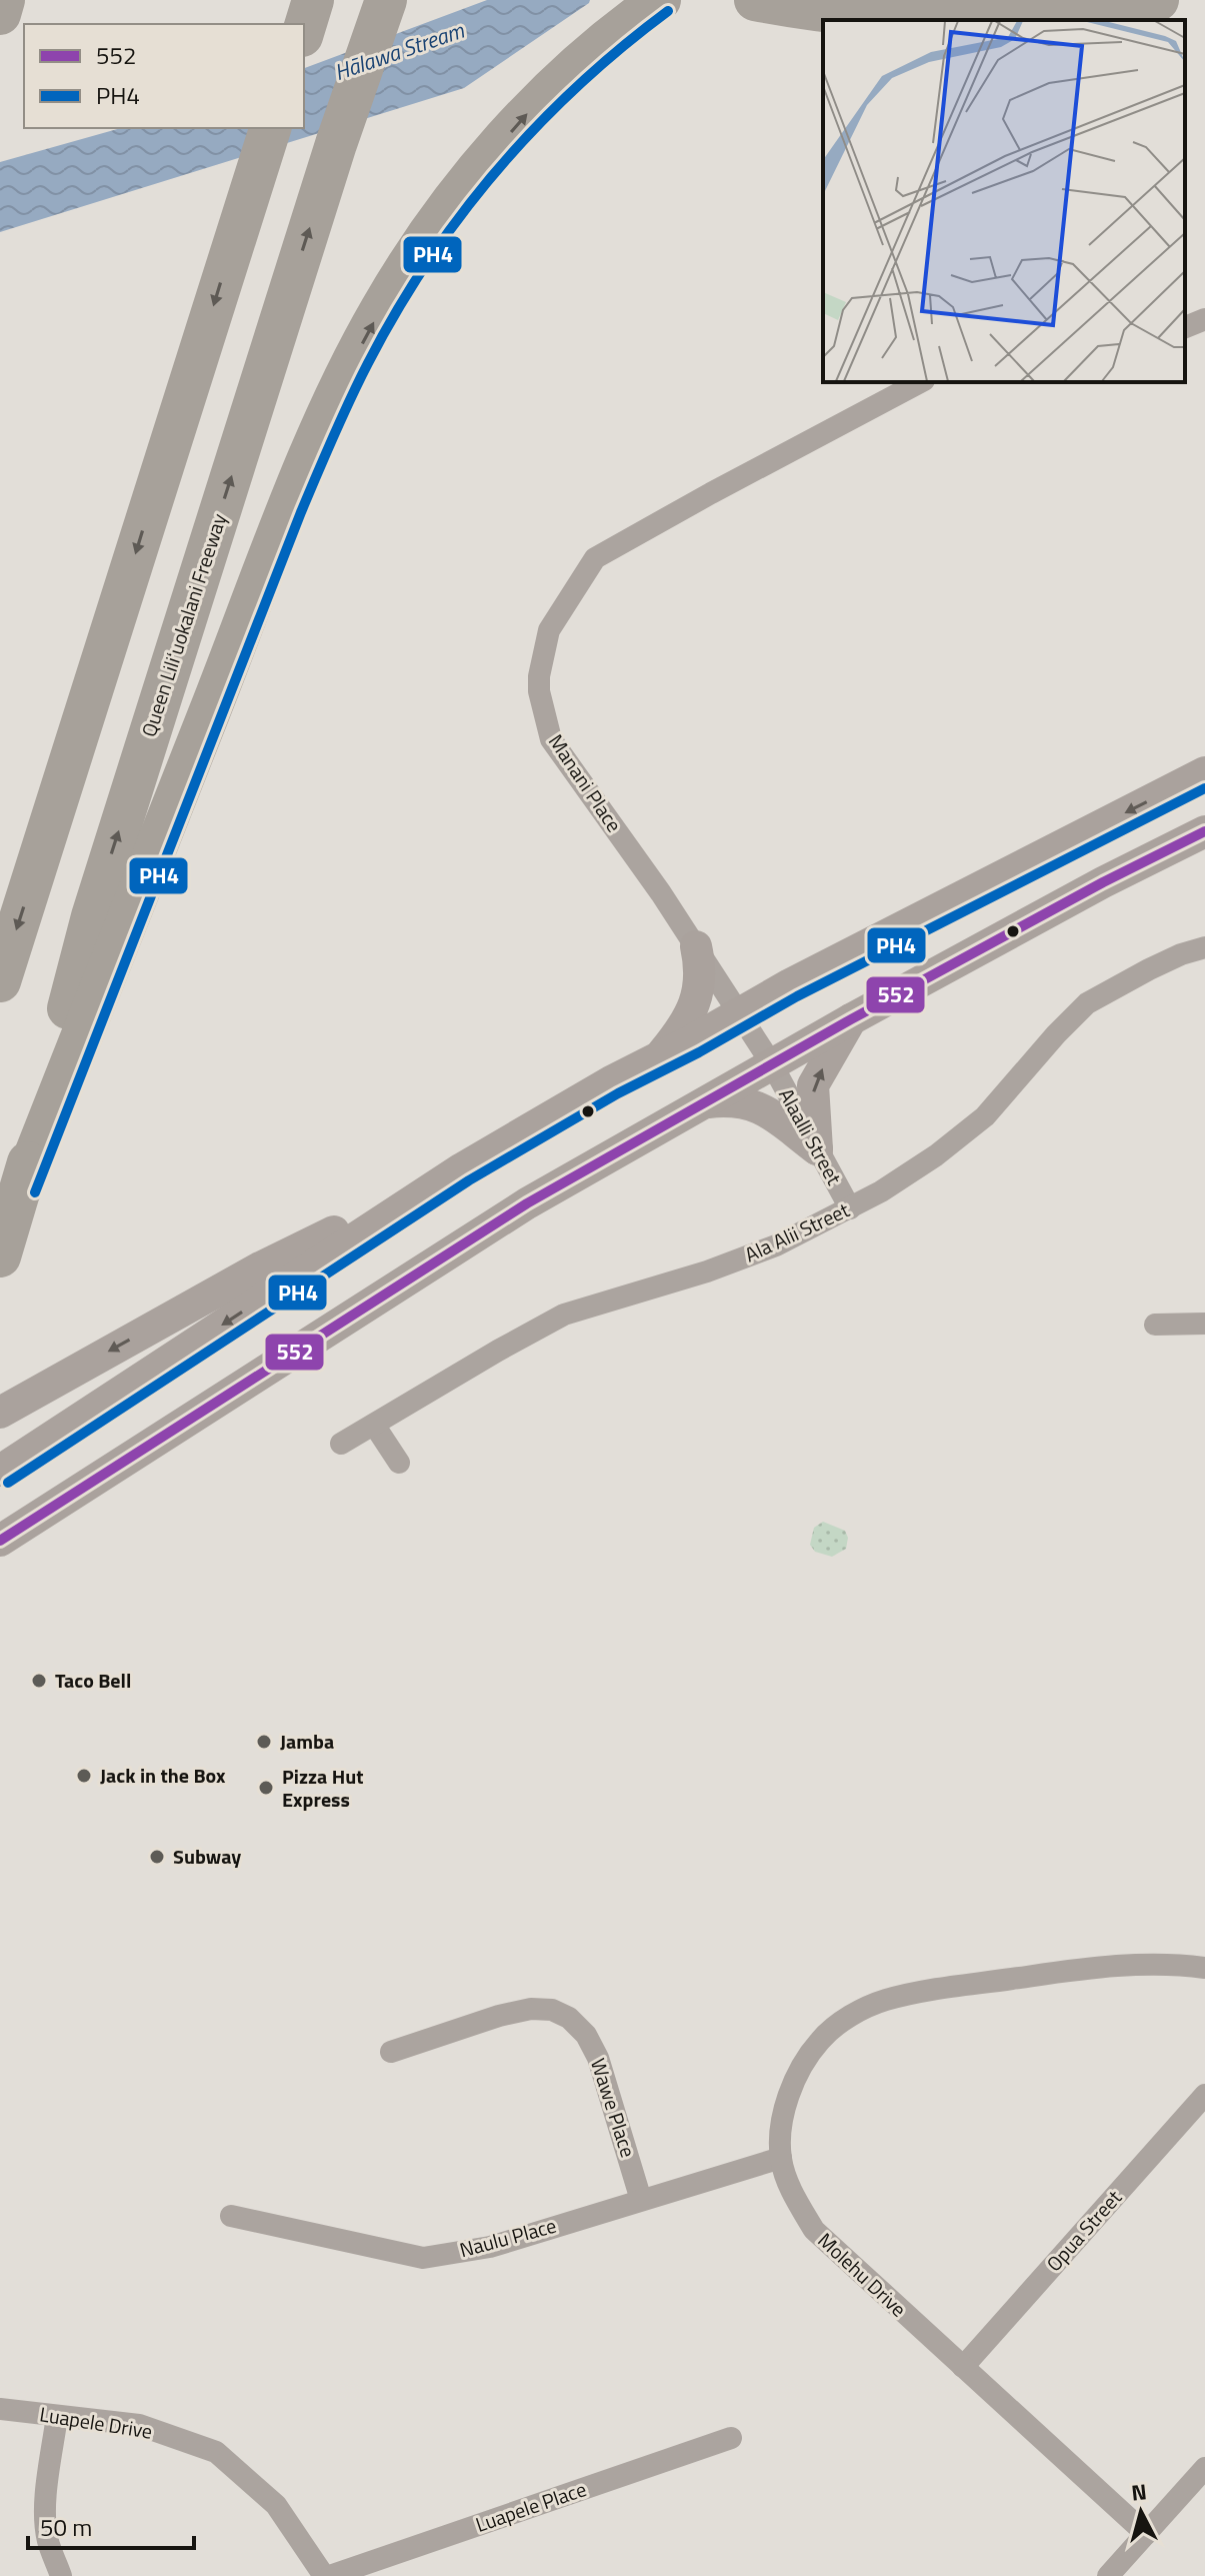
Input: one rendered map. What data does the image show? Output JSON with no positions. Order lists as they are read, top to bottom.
{
  "streets": {
    "highway": ["Queen Liliʻuokalani Freeway"],
    "street": [
      "Manani Place",
      "Alaalli Street",
      "Ala Alii Street",
      "Wawe Place",
      "Opua Street",
      "Naulu Place",
      "Molehu Drive",
      "Luapele Drive",
      "Luapele Place"
    ]
  },
  "crossings": [
    ["Manani Place", "Alaalli Street"],
    ["Alaalli Street", "Ala Alii Street"],
    ["Wawe Place", "Naulu Place"],
    ["Opua Street", "Molehu Drive"],
    ["Naulu Place", "Molehu Drive"]
  ],
  "water": ["Hālawa Stream"],
  "places": [
    "Taco Bell",
    "Jamba",
    "Jack in the Box",
    "Pizza Hut Express",
    "Subway"
  ],
  "lines": ["transit line PH4", "transit line 552"],
  "legend": ["552", "PH4"],
  "scale_bar": "50 m",
  "north": "top"
}
